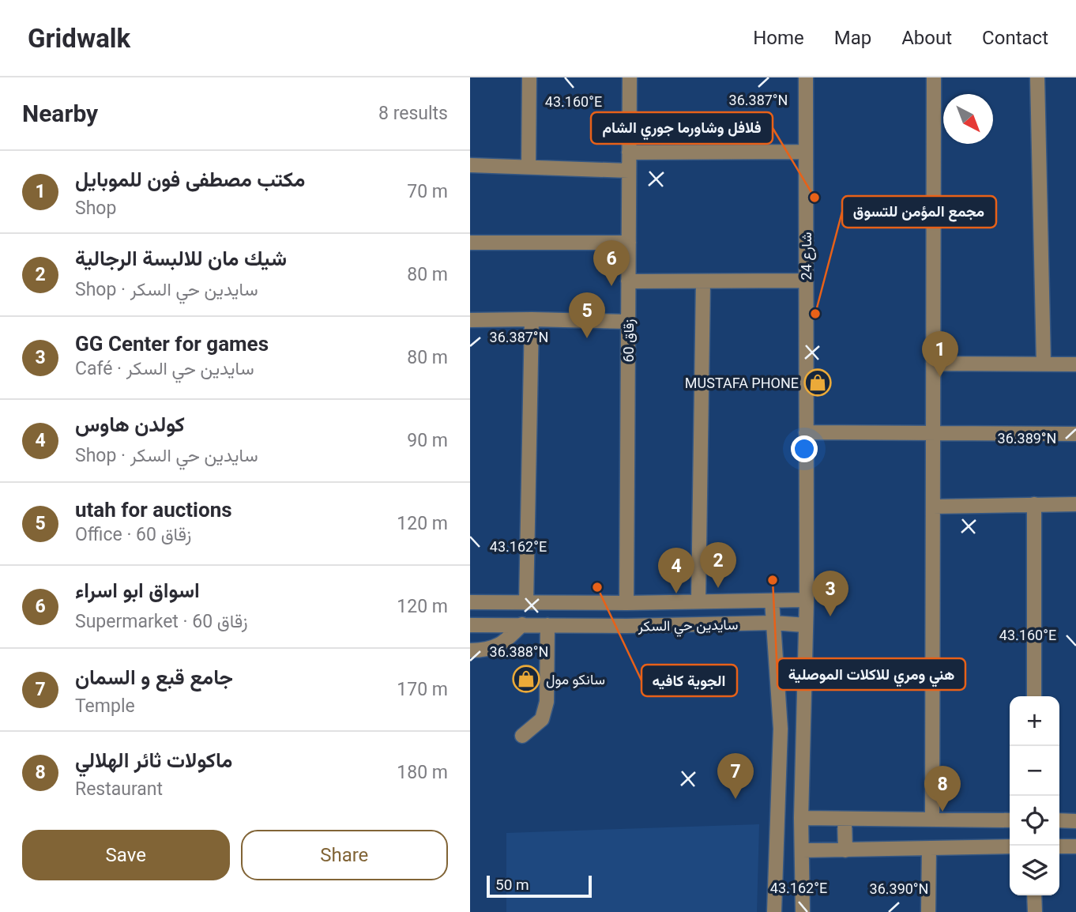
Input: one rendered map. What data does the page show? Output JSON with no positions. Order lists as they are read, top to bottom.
{
  "streets": {
    "street": ["شارع 24", "زقاق 60", "سايدين حي السكر"]
  },
  "crossings": [
    ["شارع 24", "سايدين حي السكر"],
    ["زقاق 60", "سايدين حي السكر"]
  ],
  "places": {
    "other": [
      "فلافل وشاورما جوري الشام",
      "مجمع المؤمن للتسوق",
      "هني ومري للاكلات الموصلية",
      "الجوية كافيه"
    ],
    "shop": ["MUSTAFA PHONE", "سانكو مول"]
  },
  "scale_bar": "50 m",
  "north": "bottom right",
  "page": {
    "header": "Gridwalk",
    "nav": [
      "Home",
      "Map",
      "About",
      "Contact"
    ],
    "heading": ["Nearby", "8 results"],
    "list": [
      {
        "mark": "1",
        "name": "مكتب مصطفى فون للموبايل",
        "note": "Shop",
        "value": "70 m"
      },
      {
        "mark": "2",
        "name": "شيك مان للالبسة الرجالية",
        "note": "Shop · سايدين حي السكر",
        "value": "80 m"
      },
      {
        "mark": "3",
        "name": "GG Center for games",
        "note": "Café · سايدين حي السكر",
        "value": "80 m"
      },
      {
        "mark": "4",
        "name": "كولدن هاوس",
        "note": "Shop · سايدين حي السكر",
        "value": "90 m"
      },
      {
        "mark": "5",
        "name": "utah for auctions",
        "note": "Office · زقاق 60",
        "value": "120 m"
      },
      {
        "mark": "6",
        "name": "اسواق ابو اسراء",
        "note": "Supermarket · زقاق 60",
        "value": "120 m"
      },
      {
        "mark": "7",
        "name": "جامع قبع و السمان",
        "note": "Temple",
        "value": "170 m"
      },
      {
        "mark": "8",
        "name": "ماكولات ثائر الهلالي",
        "note": "Restaurant",
        "value": "180 m"
      }
    ],
    "pins": [
      "6",
      "5",
      "1",
      "2",
      "4",
      "3",
      "7",
      "8"
    ],
    "map_buttons": ["+", "−"],
    "buttons": ["Save", "Share"],
    "scale": "50 m"
  },
  "coordinates": [
    "36.387°N",
    "43.160°E",
    "36.389°N",
    "43.162°E",
    "36.388°N",
    "36.390°N"
  ]
}
